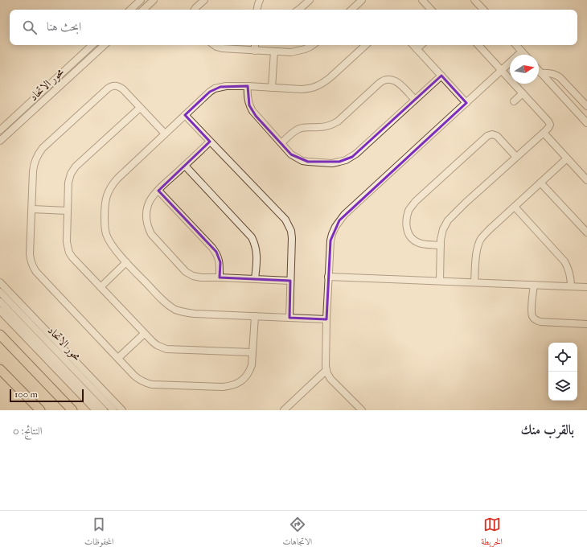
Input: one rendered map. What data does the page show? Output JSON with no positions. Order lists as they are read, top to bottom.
{
  "streets": {
    "street": ["محور الاتحاد"]
  },
  "scale_bar": "100 m",
  "north": "right",
  "page": {
    "search": "ابحث هنا",
    "scale": "100 m",
    "heading": ["بالقرب منك", "النتائج: 0"],
    "nav": ["الخريطة", "الاتجاهات", "المحفوظات"]
  }
}
